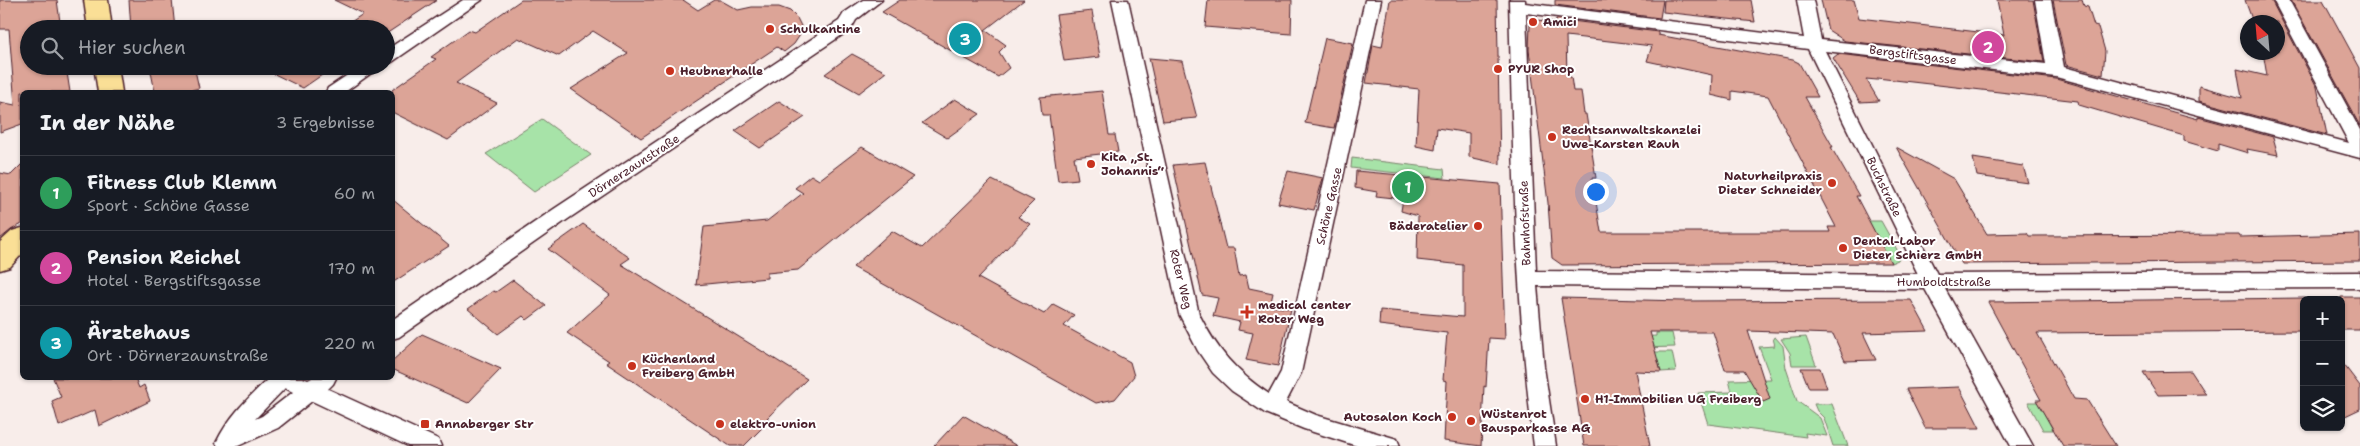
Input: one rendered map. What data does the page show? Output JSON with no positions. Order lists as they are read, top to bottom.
{
  "streets": {
    "street": [
      "Bergstiftsgasse",
      "Dörnerzaunstraße",
      "Buchstraße",
      "Schöne Gasse",
      "Bahnhofstraße",
      "Roter Weg",
      "Humboldtstraße"
    ]
  },
  "crossings": [
    ["Bergstiftsgasse", "Buchstraße"],
    ["Bergstiftsgasse", "Bahnhofstraße"],
    ["Buchstraße", "Humboldtstraße"],
    ["Schöne Gasse", "Roter Weg"],
    ["Bahnhofstraße", "Humboldtstraße"]
  ],
  "places": {
    "other": [
      "Amici",
      "Schulkantine",
      "PYUR Shop",
      "Heubnerhalle",
      "Rechtsanwaltskanzlei Uwe-Karsten Rauh",
      "Kita „St. Johannis“",
      "Naturheilpraxis Dieter Schneider",
      "Bäderatelier",
      "Dental-Labor Dieter Schierz GmbH",
      "Küchenland Freiberg GmbH",
      "H1-Immobilien UG Freiberg",
      "Autosalon Koch",
      "Wüstenrot Bausparkasse AG",
      "elektro-union"
    ],
    "health": ["medical center Roter Weg"],
    "transit": ["Annaberger Str"]
  },
  "north": "top left",
  "page": {
    "search": "Hier suchen",
    "pins": ["3", "2", "1"],
    "heading": ["In der Nähe", "3 Ergebnisse"],
    "list": [
      {
        "mark": "1",
        "name": "Fitness Club Klemm",
        "note": "Sport · Schöne Gasse",
        "value": "60 m"
      },
      {
        "mark": "2",
        "name": "Pension Reichel",
        "note": "Hotel · Bergstiftsgasse",
        "value": "170 m"
      },
      {
        "mark": "3",
        "name": "Ärztehaus",
        "note": "Ort · Dörnerzaunstraße",
        "value": "220 m"
      }
    ],
    "map_buttons": ["+", "−"]
  }
}
